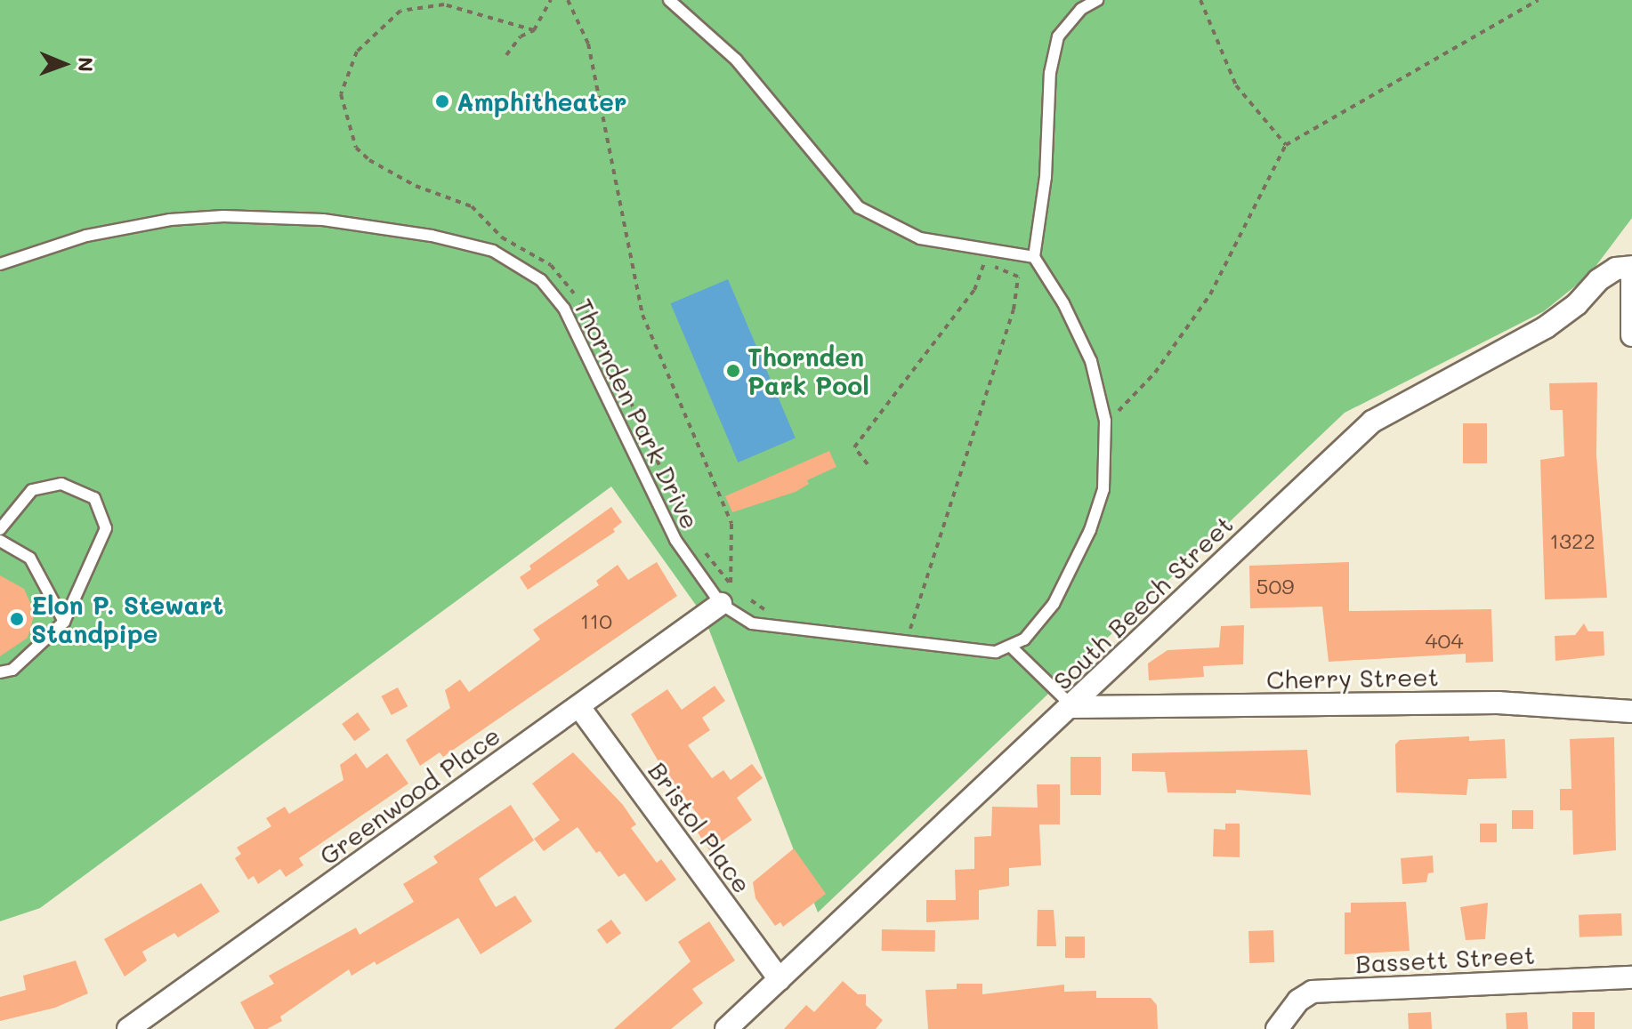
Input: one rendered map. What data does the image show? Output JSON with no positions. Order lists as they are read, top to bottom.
{
  "streets": {
    "street": [
      "South Beech Street",
      "Cherry Street",
      "Greenwood Place",
      "Bristol Place",
      "Bassett Street"
    ],
    "lane": ["Thornden Park Drive"]
  },
  "crossings": [
    ["Thornden Park Drive", "Greenwood Place"],
    ["South Beech Street", "Cherry Street"],
    ["South Beech Street", "Bristol Place"],
    ["Greenwood Place", "Bristol Place"]
  ],
  "places": ["Amphitheater", "Thornden Park Pool", "Elon P. Stewart Standpipe"],
  "house_numbers": [
    "1322",
    "509",
    "110",
    "404"
  ],
  "north": "right"
}
